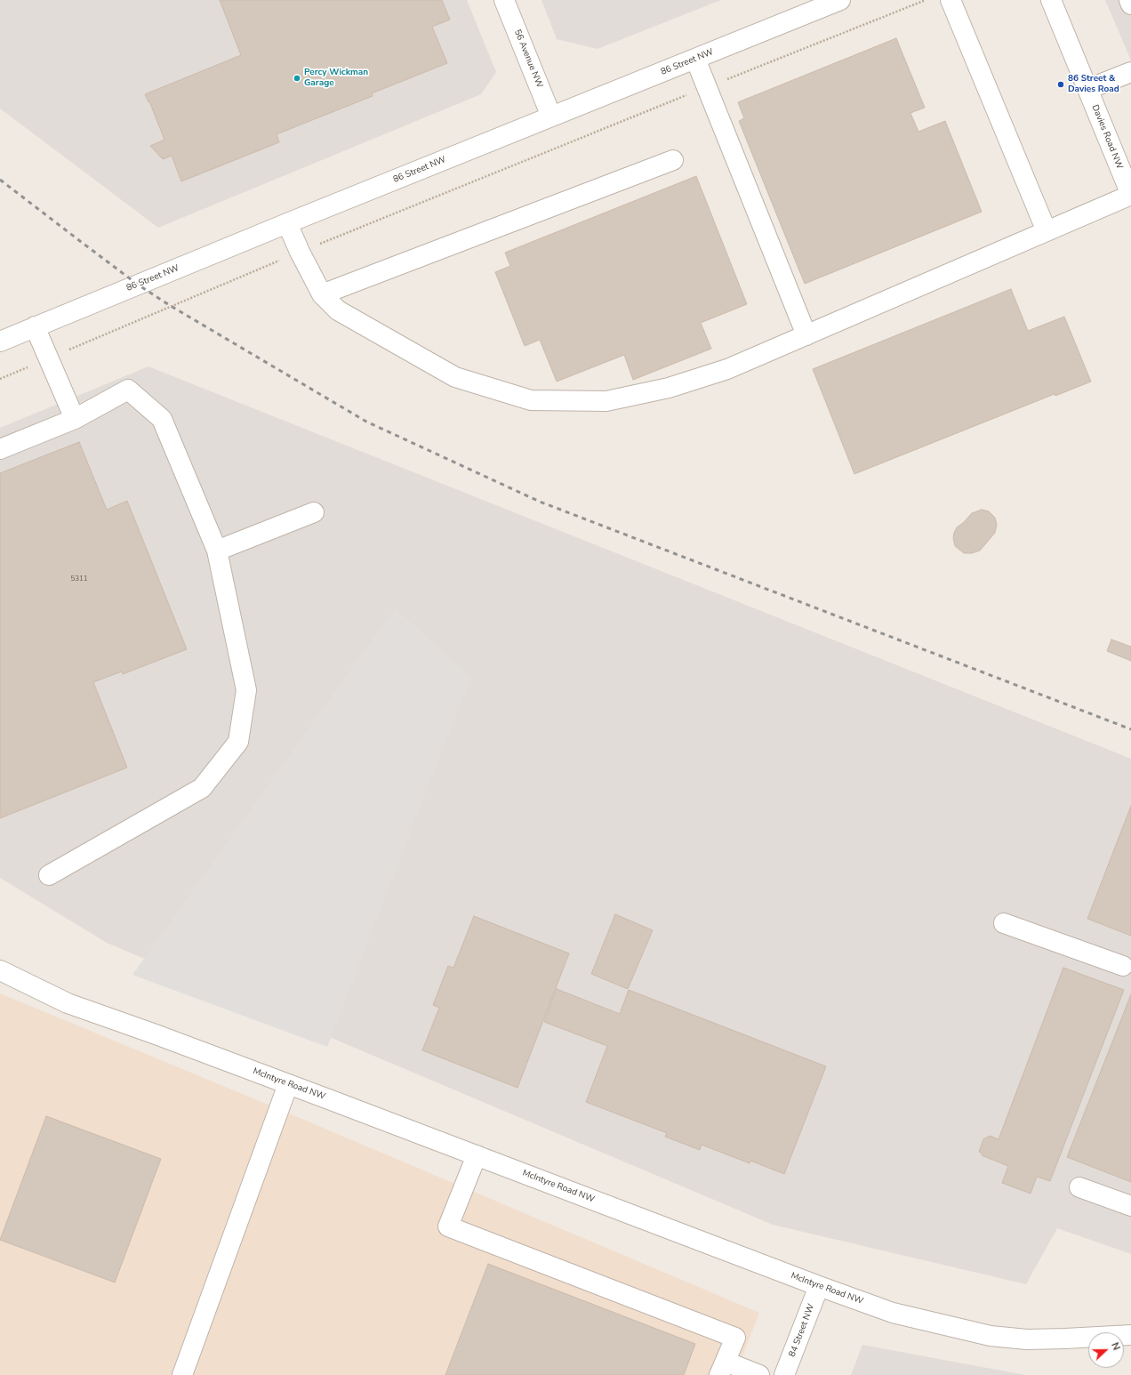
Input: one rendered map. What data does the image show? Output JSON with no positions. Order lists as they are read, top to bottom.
{
  "streets": {
    "street": [
      "56 Avenue NW",
      "86 Street NW",
      "Davies Road NW",
      "McIntyre Road NW",
      "84 Street NW"
    ]
  },
  "crossings": [
    ["56 Avenue NW", "86 Street NW"],
    ["McIntyre Road NW", "84 Street NW"]
  ],
  "places": ["Percy Wickman Garage", "86 Street & Davies Road"],
  "house_numbers": ["5311"],
  "north": "right"
}
